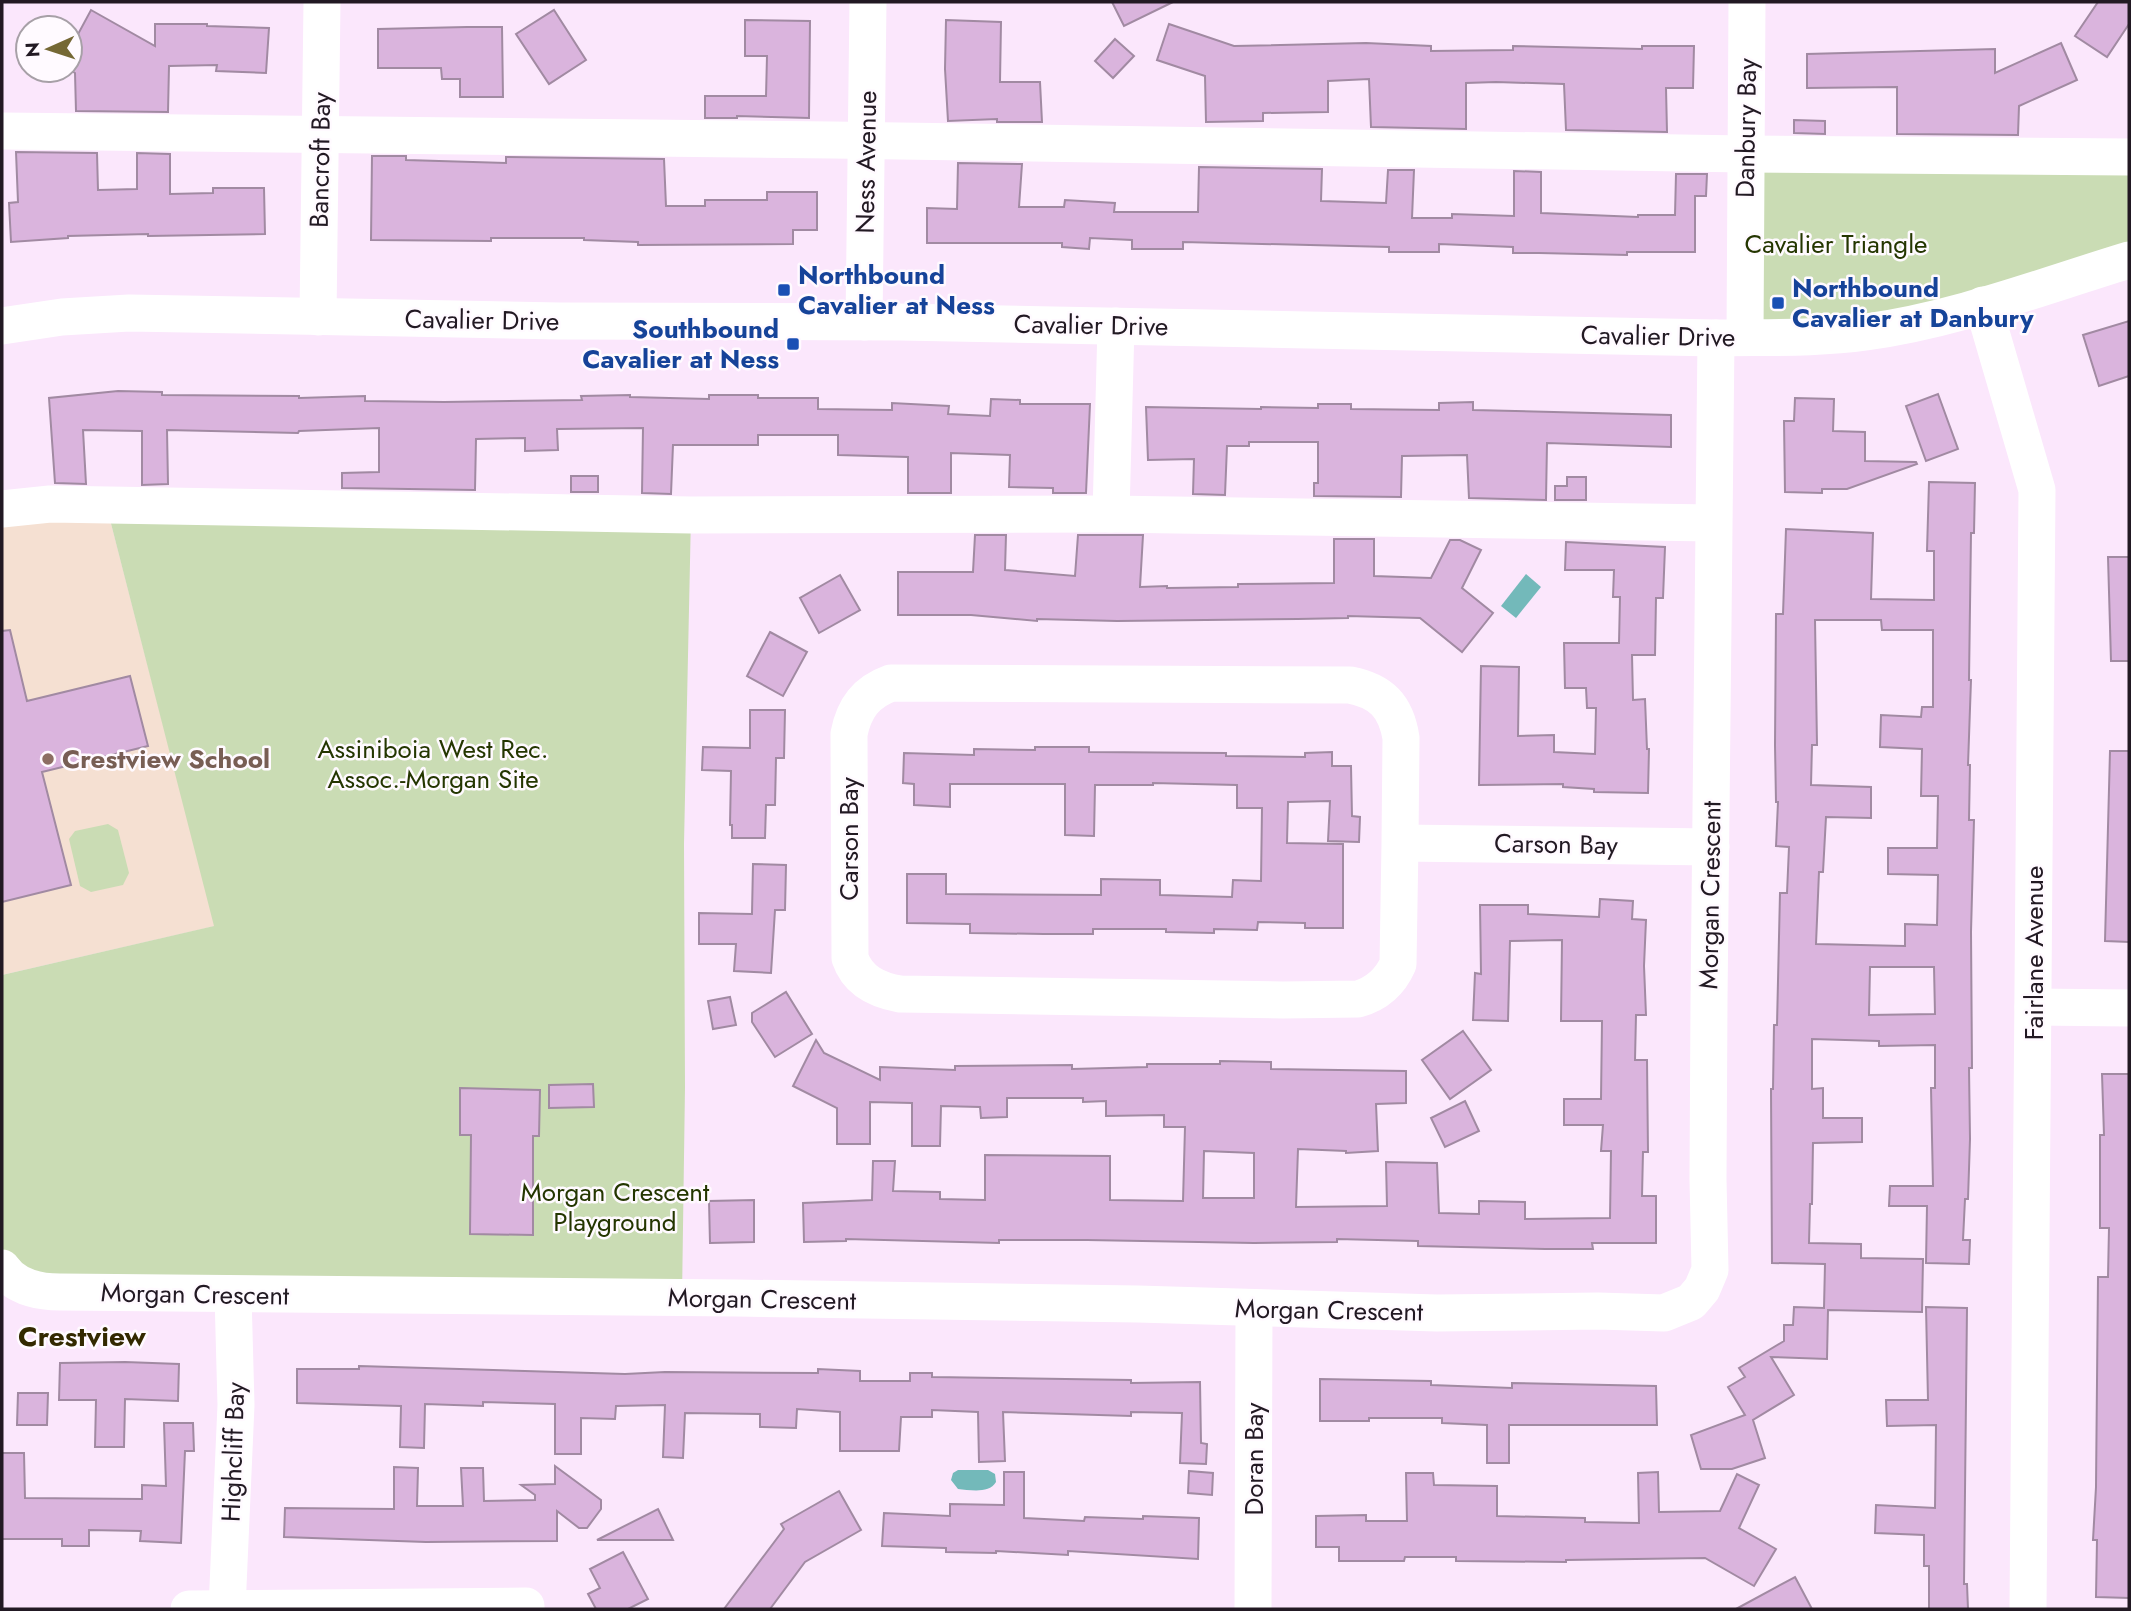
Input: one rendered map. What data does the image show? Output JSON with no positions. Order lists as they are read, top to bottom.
{
  "streets": {
    "street": [
      "Danbury Bay",
      "Bancroft Bay",
      "Ness Avenue",
      "Cavalier Drive",
      "Carson Bay",
      "Morgan Crescent",
      "Fairlane Avenue",
      "Highcliff Bay",
      "Doran Bay"
    ]
  },
  "crossings": [
    ["Danbury Bay", "Cavalier Drive"],
    ["Danbury Bay", "Morgan Crescent"],
    ["Bancroft Bay", "Cavalier Drive"],
    ["Ness Avenue", "Cavalier Drive"],
    ["Cavalier Drive", "Morgan Crescent"],
    ["Cavalier Drive", "Fairlane Avenue"],
    ["Carson Bay", "Morgan Crescent"],
    ["Morgan Crescent", "Highcliff Bay"],
    ["Morgan Crescent", "Doran Bay"]
  ],
  "districts": ["Crestview"],
  "parks": ["Cavalier Triangle", "Assiniboia West Rec. Assoc.-Morgan Site", "Morgan Crescent Playground"],
  "places": {
    "transit": ["Northbound Cavalier at Ness", "Northbound Cavalier at Danbury", "Southbound Cavalier at Ness"],
    "other": ["Crestview School"]
  },
  "north": "left"
}
